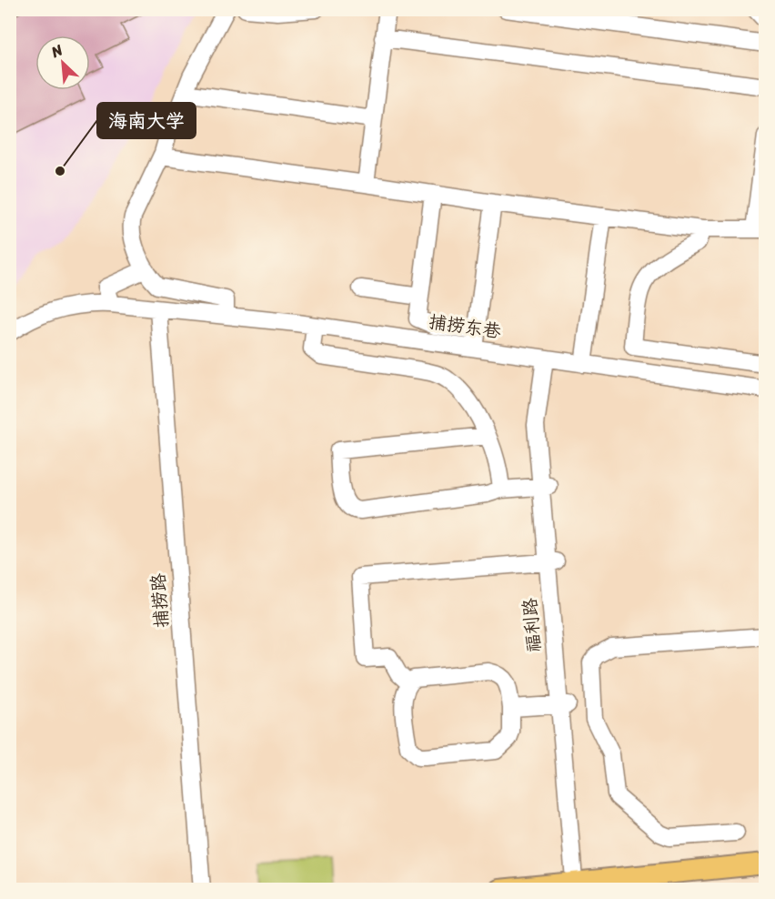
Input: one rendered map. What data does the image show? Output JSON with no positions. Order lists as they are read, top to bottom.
{
  "streets": {
    "street": ["捕捞东巷", "捕捞路", "福利路"]
  },
  "crossings": [
    ["捕捞东巷", "捕捞路"],
    ["捕捞东巷", "福利路"]
  ],
  "places": ["海南大学"],
  "north": "top left"
}
